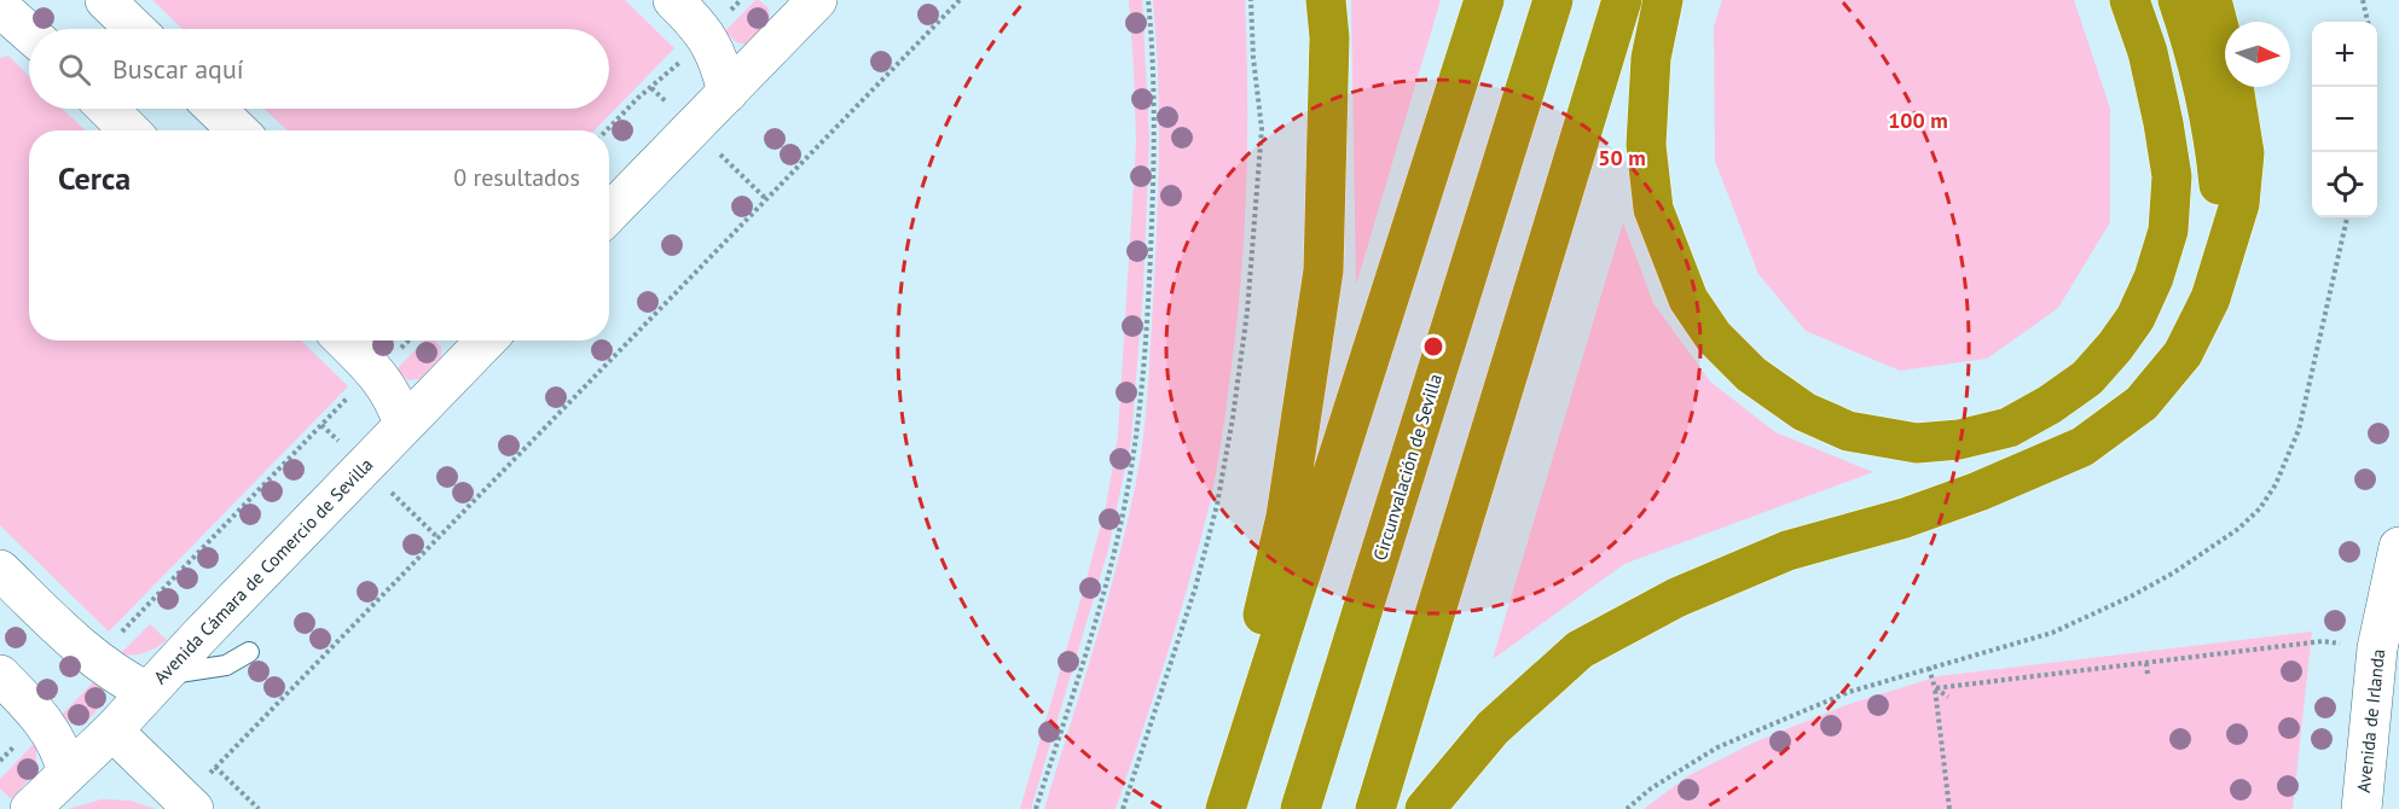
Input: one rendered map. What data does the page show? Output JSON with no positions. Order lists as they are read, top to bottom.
{
  "streets": {
    "highway": ["Circunvalación de Sevilla"],
    "street": ["Avenida Cámara de Comercio de Sevilla", "Avenida de Irlanda"]
  },
  "north": "right",
  "page": {
    "map_buttons": ["+", "−"],
    "search": "Buscar aquí",
    "heading": ["Cerca", "0 resultados"]
  },
  "rings": ["100 m", "50 m"]
}
